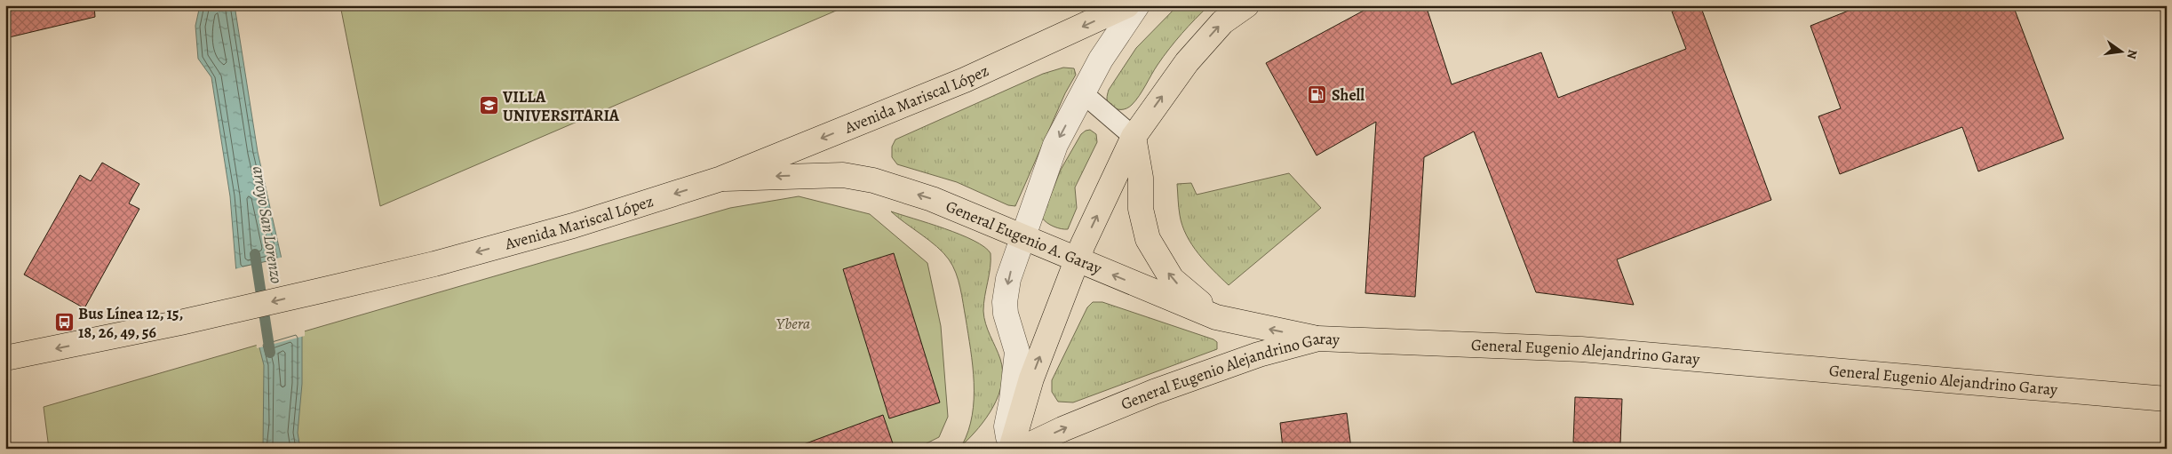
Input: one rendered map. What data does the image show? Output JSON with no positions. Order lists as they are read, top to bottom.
{
  "streets": {
    "main road": ["Avenida Mariscal López", "General Eugenio A. Garay", "General Eugenio Alejandrino Garay"]
  },
  "crossings": [
    ["Avenida Mariscal López", "General Eugenio A. Garay"],
    ["General Eugenio A. Garay", "General Eugenio Alejandrino Garay"]
  ],
  "one_way": ["Avenida Mariscal López", "General Eugenio A. Garay"],
  "water": ["arroyo San Lorenzo"],
  "parks": ["Ybera"],
  "places": {
    "fuel station": ["Shell"],
    "school or university": ["VILLA UNIVERSITARIA"],
    "bus stop": ["Bus Línea 12, 15, 18, 26, 49, 56"]
  },
  "north": "right"
}
